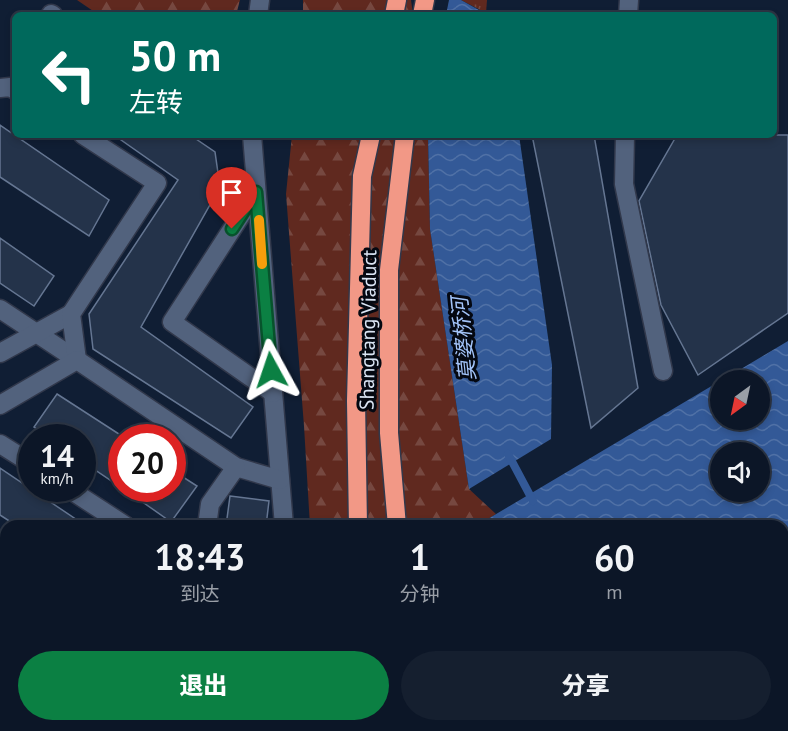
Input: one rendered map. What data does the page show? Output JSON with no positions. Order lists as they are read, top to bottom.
{
  "streets": {
    "highway": ["Shangtang Viaduct"]
  },
  "water": ["莫婆桥河"],
  "north": "bottom left",
  "page": {
    "turn": ["50 m", "左转"],
    "speed": "14 km/h",
    "limit": "20",
    "eta": [
      "18:43",
      "到达",
      "1",
      "分钟",
      "60",
      "m"
    ],
    "buttons": ["退出", "分享"]
  }
}
